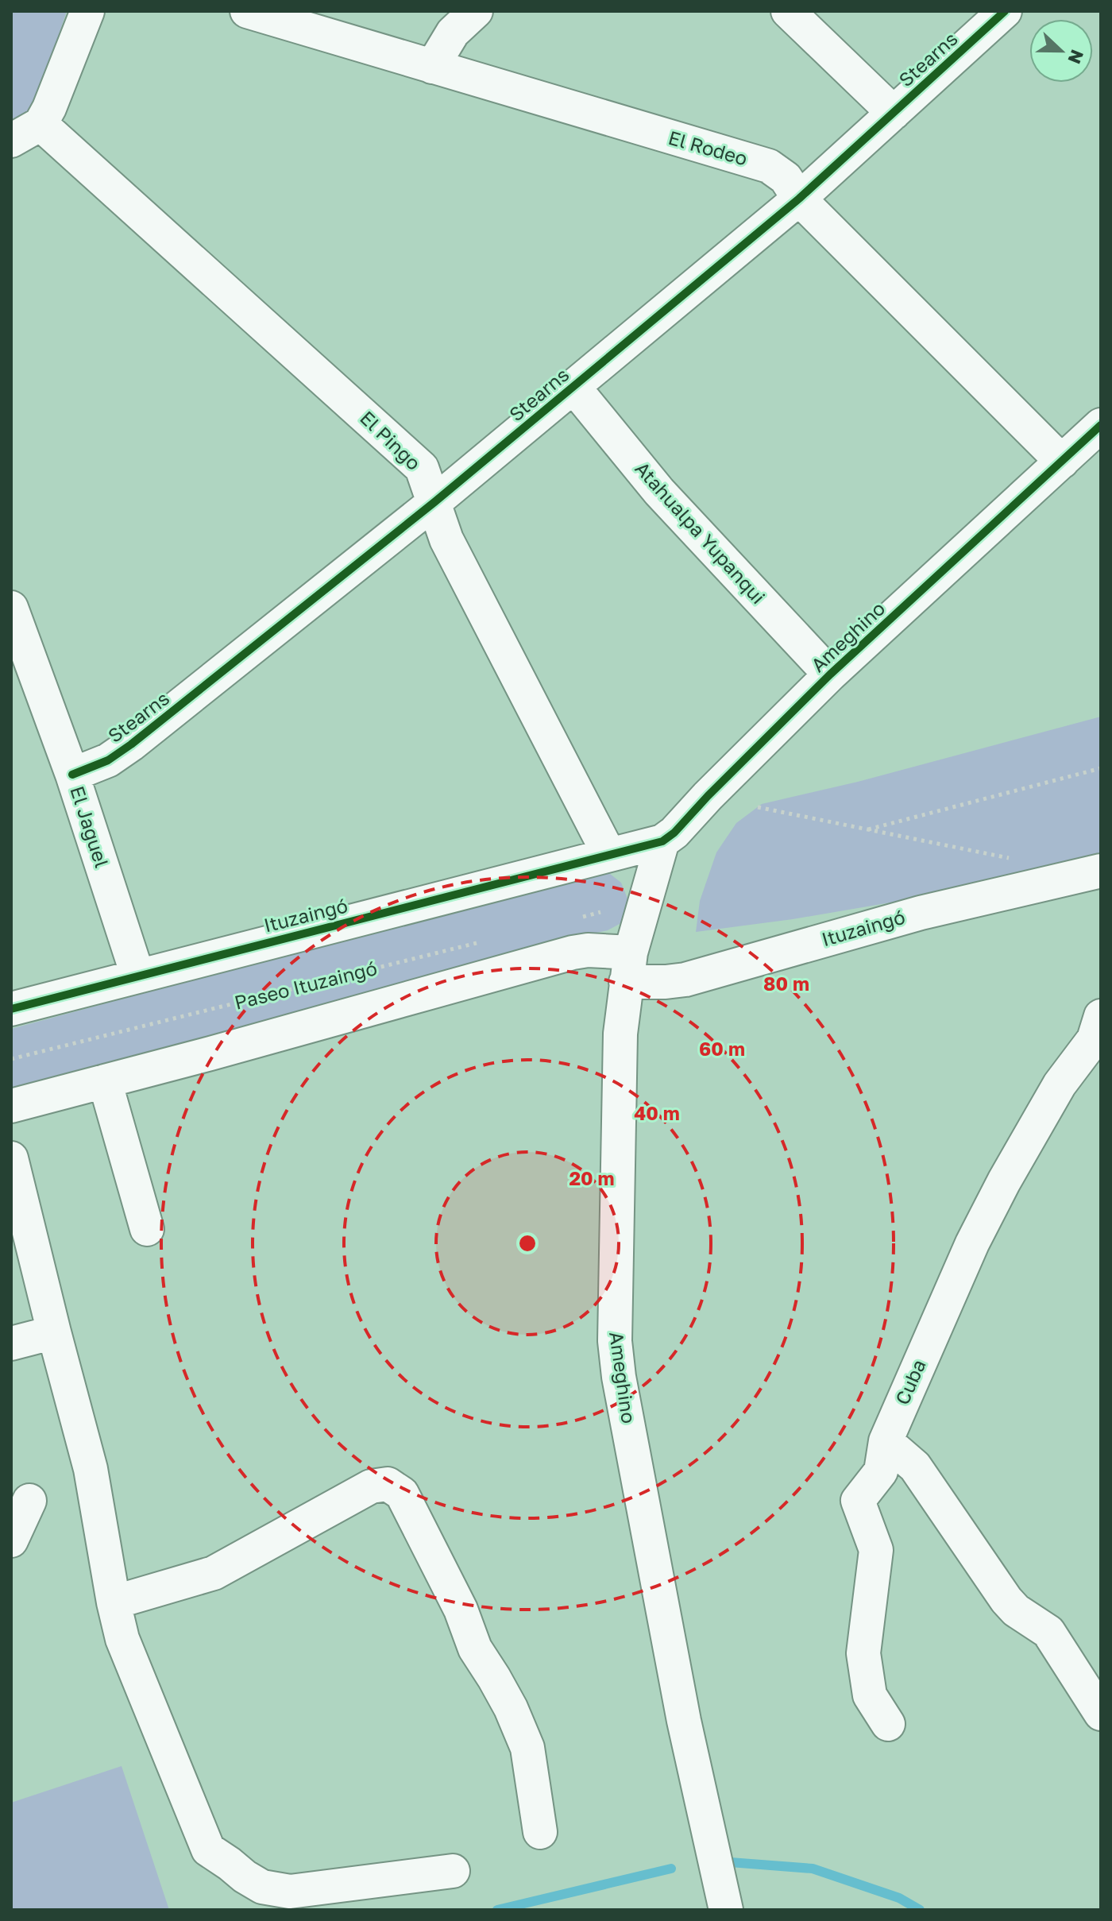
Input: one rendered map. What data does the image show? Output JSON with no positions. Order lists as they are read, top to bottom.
{
  "streets": {
    "street": [
      "Stearns",
      "El Rodeo",
      "El Pingo",
      "Atahualpa Yupanqui",
      "Ameghino",
      "El Jaguel",
      "Ituzaingó",
      "Cuba"
    ],
    "path": ["Paseo Ituzaingó"]
  },
  "crossings": [
    ["Stearns", "El Rodeo"],
    ["Stearns", "El Pingo"],
    ["Stearns", "Atahualpa Yupanqui"],
    ["Stearns", "El Jaguel"],
    ["El Rodeo", "Ameghino"],
    ["El Pingo", "Ameghino"],
    ["El Pingo", "Ituzaingó"],
    ["Atahualpa Yupanqui", "Ameghino"],
    ["Ameghino", "Ituzaingó"],
    ["El Jaguel", "Ituzaingó"]
  ],
  "north": "right",
  "rings": [
    "80 m",
    "60 m",
    "40 m",
    "20 m"
  ]
}
